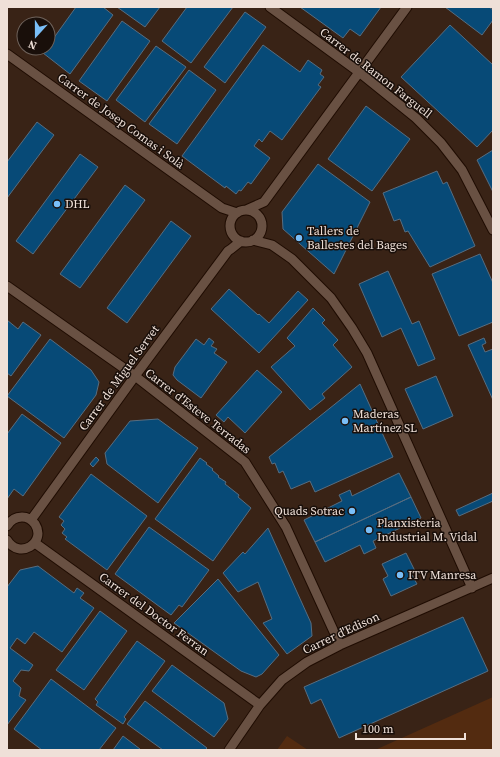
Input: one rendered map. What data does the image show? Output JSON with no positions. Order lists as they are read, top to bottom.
{
  "streets": {
    "street": [
      "Carrer de Ramon Farguell",
      "Carrer de Josep Comas i Solà",
      "Carrer de Miguel Servet",
      "Carrer d'Esteve Terradas",
      "Carrer del Doctor Ferran",
      "Carrer d'Edison"
    ]
  },
  "crossings": [
    ["Carrer de Josep Comas i Solà", "Carrer de Miguel Servet"],
    ["Carrer de Miguel Servet", "Carrer d'Esteve Terradas"],
    ["Carrer d'Esteve Terradas", "Carrer d'Edison"],
    ["Carrer del Doctor Ferran", "Carrer d'Edison"]
  ],
  "places": [
    "DHL",
    "Tallers de Ballestes del Bages",
    "Maderas Martínez SL",
    "Quads Sotrac",
    "Planxisteria Industrial M. Vidal",
    "ITV Manresa"
  ],
  "scale_bar": "100 m",
  "north": "bottom"
}
